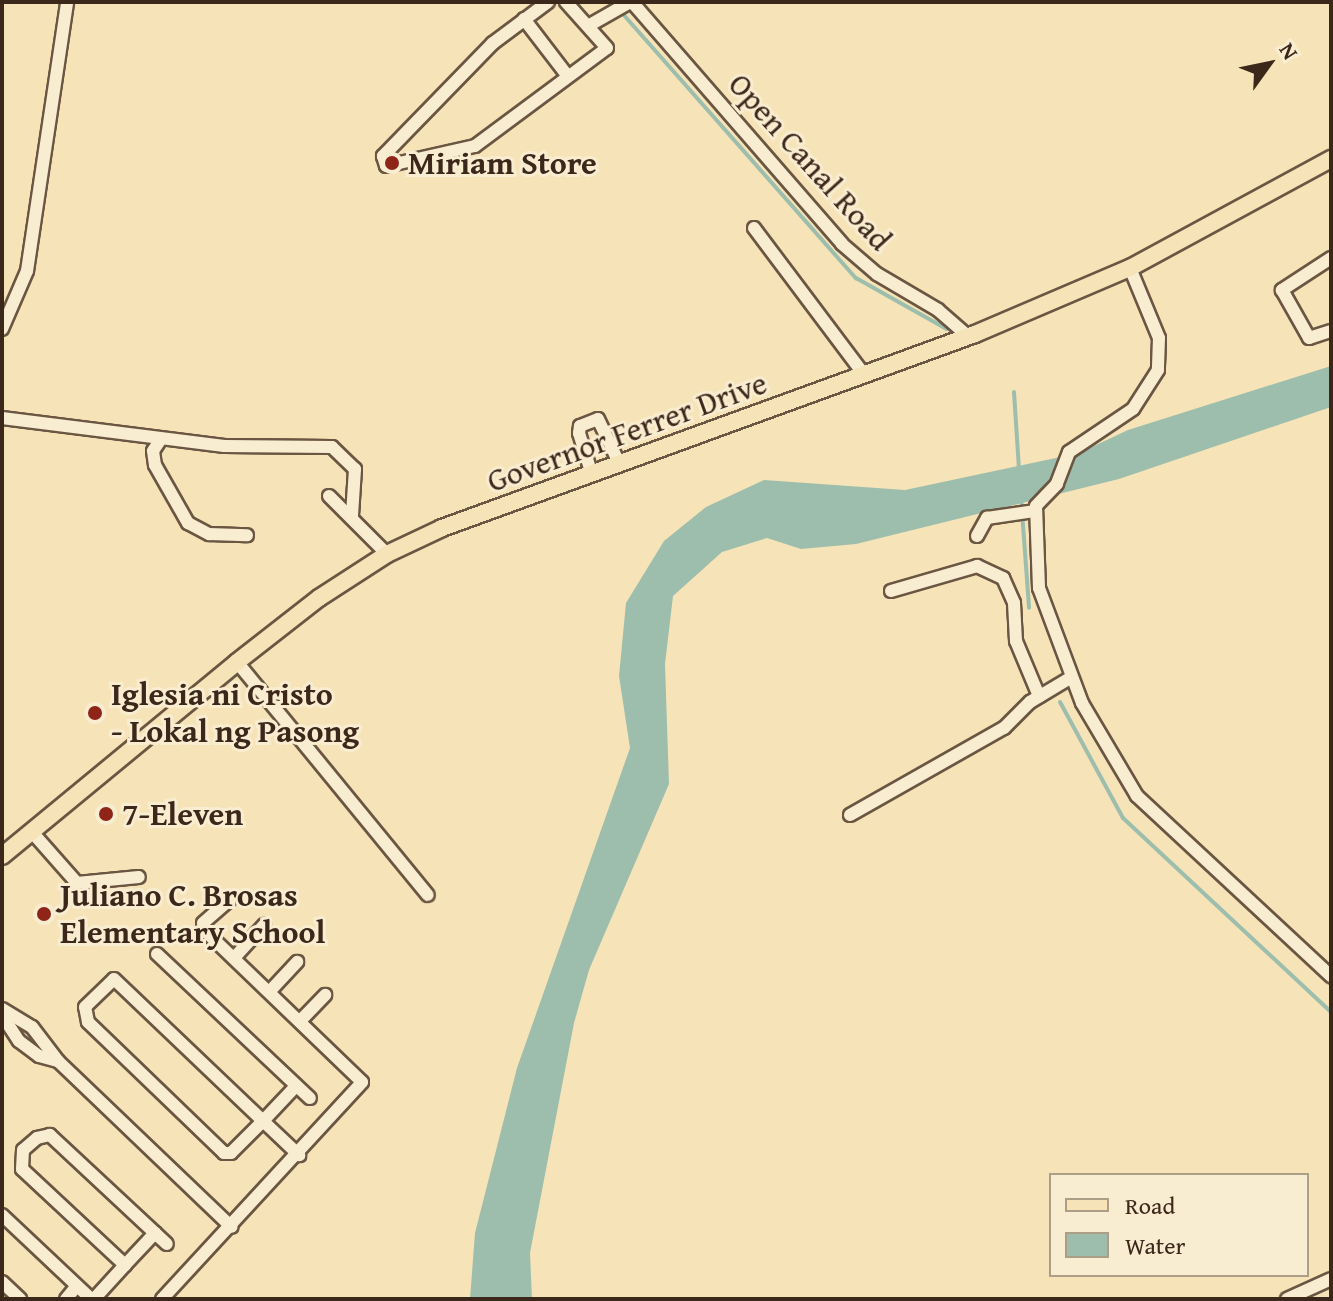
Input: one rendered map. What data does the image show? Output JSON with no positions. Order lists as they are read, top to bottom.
{
  "streets": {
    "main road": ["Governor Ferrer Drive"],
    "street": ["Open Canal Road"]
  },
  "crossings": [
    ["Open Canal Road", "Governor Ferrer Drive"]
  ],
  "places": [
    "Miriam Store",
    "Iglesia ni Cristo - Lokal ng Pasong",
    "7-Eleven",
    "Juliano C. Brosas Elementary School"
  ],
  "legend": ["Road", "Water"],
  "north": "top right"
}
